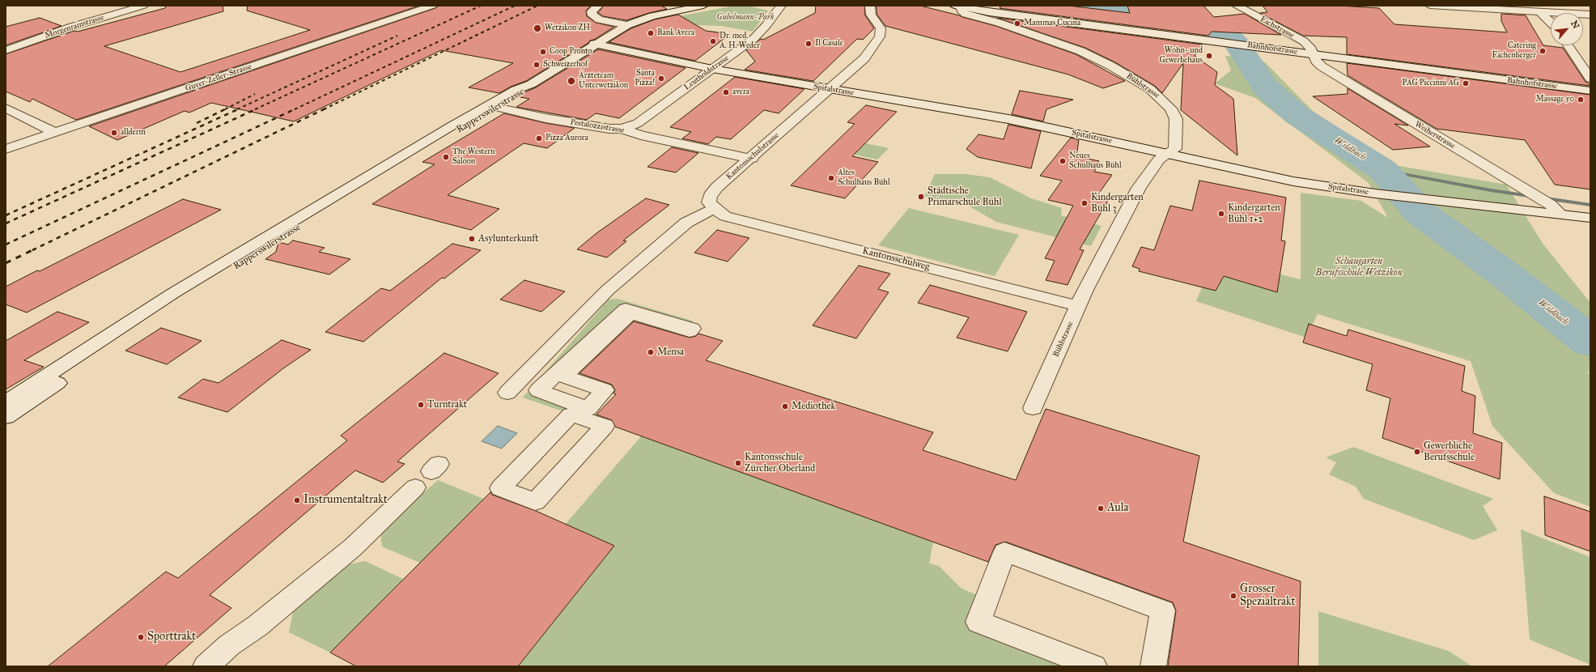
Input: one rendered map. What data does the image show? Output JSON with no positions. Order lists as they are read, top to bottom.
{
  "streets": {
    "street": [
      "Morgenrainstrasse",
      "Eichstrasse",
      "Bahnhofstrasse",
      "Leutholdstrasse",
      "Guyer-Zeller-Strasse",
      "Bühlstrasse",
      "Spitalstrasse",
      "Rapperswilerstrasse",
      "Pestalozzistrasse",
      "Weiherstrasse",
      "Kantonsschulstrasse",
      "Kantonsschulweg"
    ]
  },
  "crossings": [
    ["Eichstrasse", "Bahnhofstrasse"],
    ["Eichstrasse", "Weiherstrasse"],
    ["Bahnhofstrasse", "Bühlstrasse"],
    ["Bahnhofstrasse", "Weiherstrasse"],
    ["Leutholdstrasse", "Spitalstrasse"],
    ["Leutholdstrasse", "Pestalozzistrasse"],
    ["Bühlstrasse", "Spitalstrasse"],
    ["Bühlstrasse", "Kantonsschulweg"],
    ["Spitalstrasse", "Rapperswilerstrasse"],
    ["Spitalstrasse", "Weiherstrasse"],
    ["Spitalstrasse", "Kantonsschulstrasse"],
    ["Rapperswilerstrasse", "Pestalozzistrasse"],
    ["Pestalozzistrasse", "Kantonsschulstrasse"],
    ["Kantonsschulstrasse", "Kantonsschulweg"]
  ],
  "water": ["Wildbach"],
  "parks": ["Gubelmann-Park", "Schaugarten Berufsschule Wetzikon"],
  "places": [
    "Mammas Cucina",
    "Wetzikon ZH",
    "Bank Avera",
    "Dr. med. A. H. Weder",
    "Il Casale",
    "Catering Eichenberger",
    "Coop Pronto",
    "Wohn- und Gewerbehaus",
    "Schweizerhof",
    "Santa Pizza!",
    "Ärzteteam Unterwetzikon",
    "PAG Piccinni AG",
    "avera",
    "Massage 50",
    "allderm",
    "Pizza Aurora",
    "The Western Saloon",
    "Neues Schulhaus Bühl",
    "Altes Schulhaus Bühl",
    "Städtische Primarschule Bühl",
    "Kindergarten Bühl 3",
    "Kindergarten Bühl 1+2",
    "Asylunterkunft",
    "Mensa",
    "Turntrakt",
    "Mediothek",
    "Gewerbliche Berufsschule",
    "Kantonsschule Zürcher Oberland",
    "Instrumentaltrakt",
    "Aula",
    "Grosser Spezialtrakt",
    "Sporttrakt"
  ],
  "north": "top right"
}
